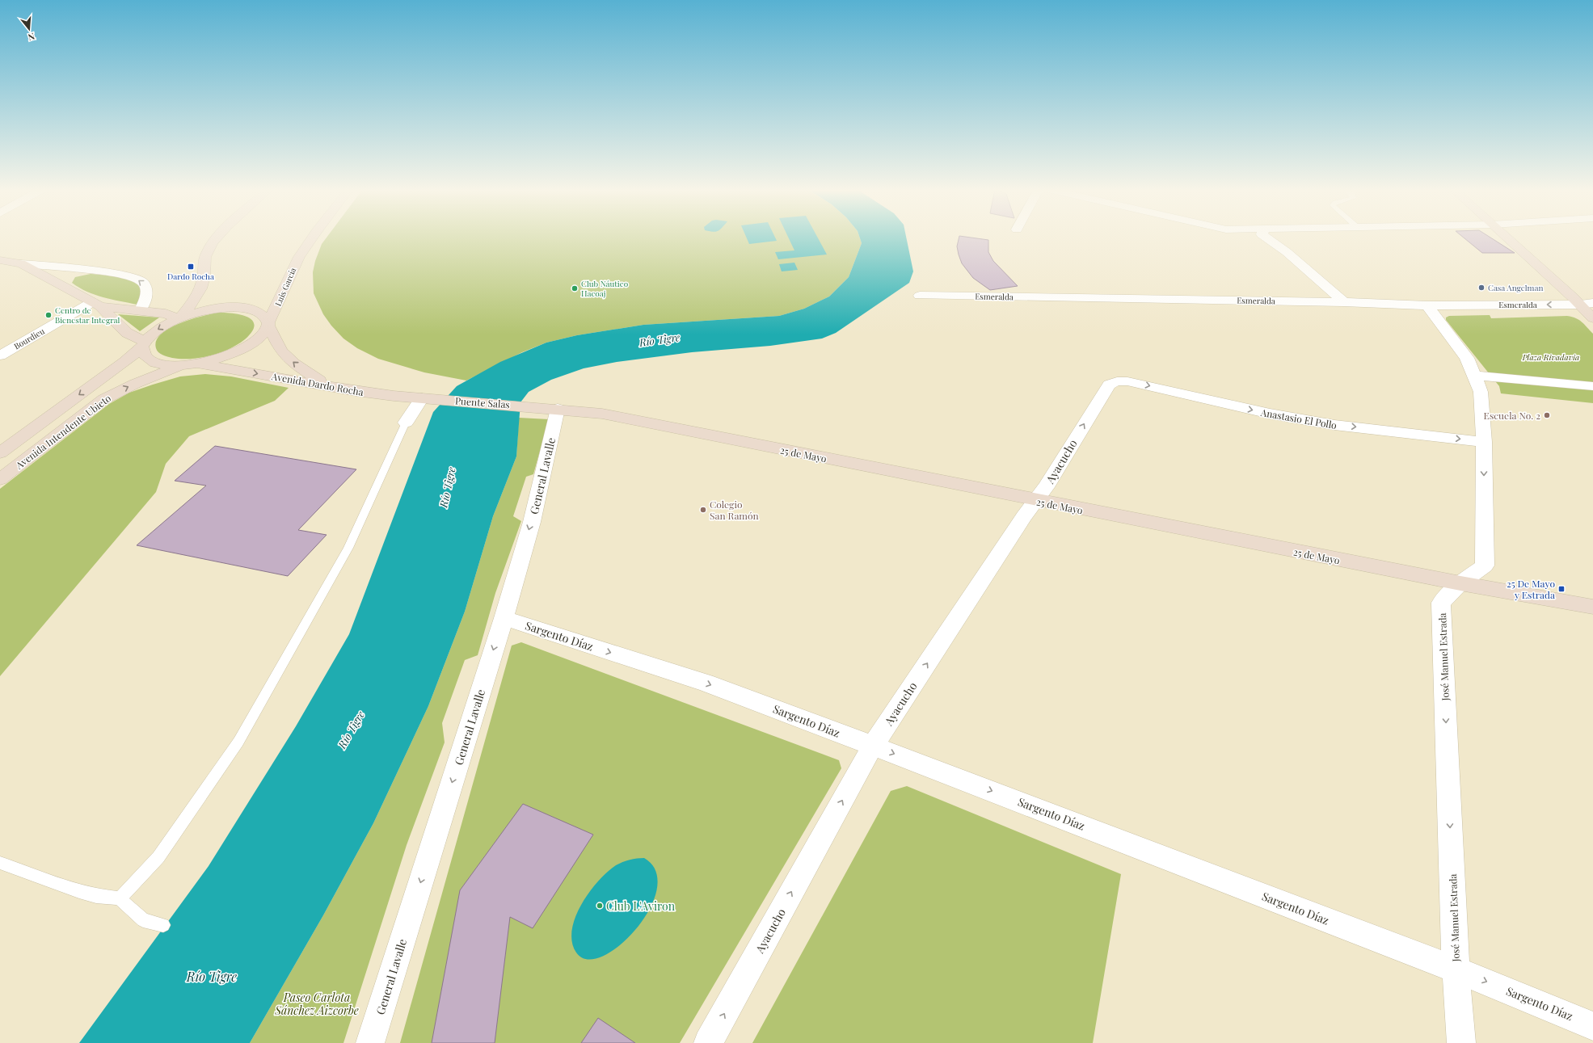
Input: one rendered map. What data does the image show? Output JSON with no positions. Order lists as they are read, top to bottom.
{
  "streets": {
    "main road": [
      "Luis García",
      "Avenida Dardo Rocha",
      "Puente Salas",
      "Avenida Intendente Ubieto",
      "25 de Mayo"
    ],
    "street": [
      "Esmeralda",
      "Bourdieu",
      "Anastasio El Pollo",
      "Ayacucho",
      "General Lavalle",
      "Sargento Díaz",
      "José Manuel Estrada"
    ]
  },
  "crossings": [
    ["Luis García", "Avenida Dardo Rocha"],
    ["Esmeralda", "José Manuel Estrada"],
    ["Avenida Dardo Rocha", "Puente Salas"],
    ["Puente Salas", "25 de Mayo"],
    ["Anastasio El Pollo", "Ayacucho"],
    ["Anastasio El Pollo", "José Manuel Estrada"],
    ["25 de Mayo", "Ayacucho"],
    ["25 de Mayo", "General Lavalle"],
    ["25 de Mayo", "José Manuel Estrada"],
    ["Ayacucho", "Sargento Díaz"],
    ["General Lavalle", "Sargento Díaz"],
    ["Sargento Díaz", "José Manuel Estrada"]
  ],
  "one_way": [
    "Anastasio El Pollo",
    "Ayacucho",
    "General Lavalle",
    "Sargento Díaz",
    "José Manuel Estrada"
  ],
  "water": ["Río Tigre"],
  "parks": ["Plaza Rivadavia", "Paseo Carlota Sánchez Aizcorbe"],
  "places": {
    "transit": ["Dardo Rocha", "25 De Mayo y Estrada"],
    "other": [
      "Casa Angelman",
      "Club Náutico Hacoaj",
      "Centro de Bienestar Integral",
      "Escuela No. 2",
      "Colegio San Ramón",
      "Club L'Aviron"
    ]
  },
  "north": "bottom"
}
